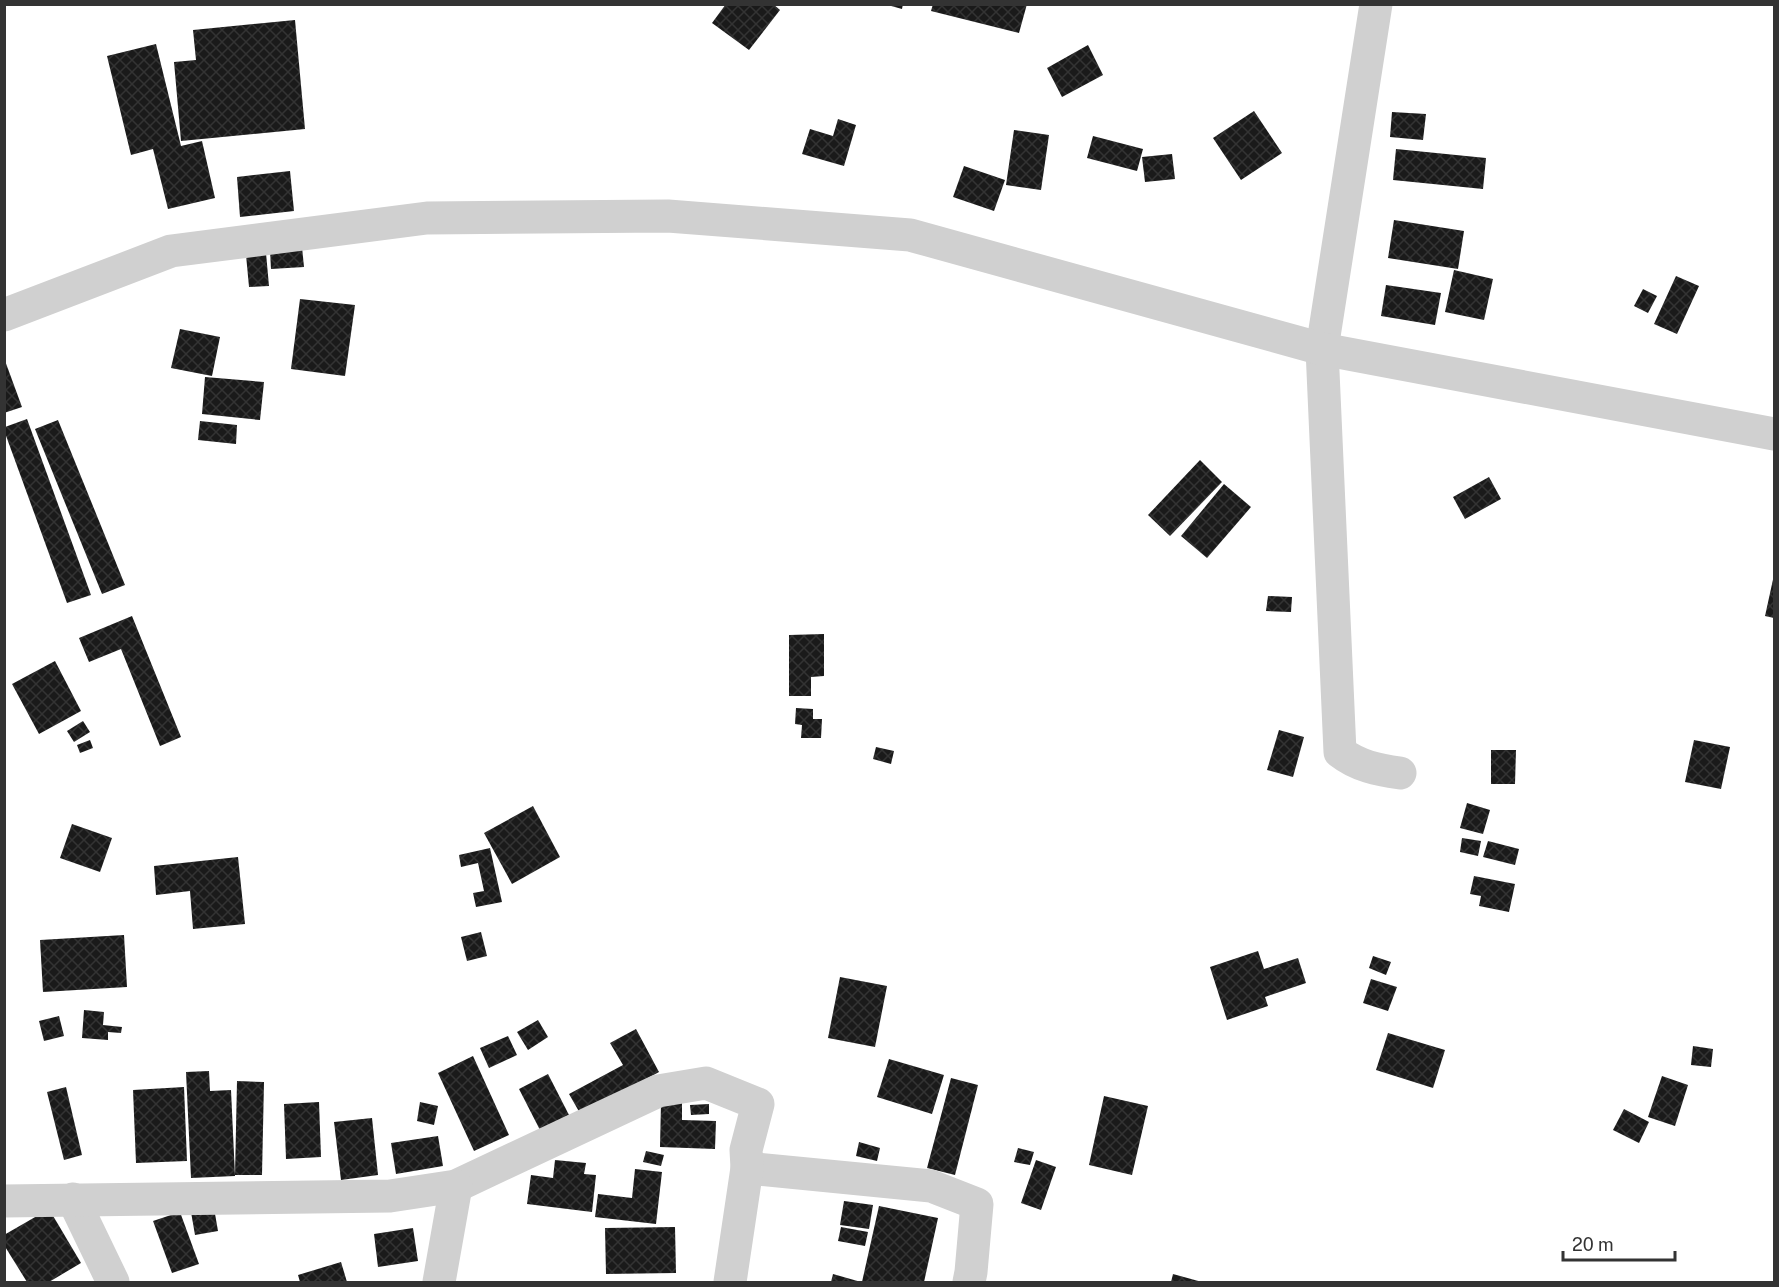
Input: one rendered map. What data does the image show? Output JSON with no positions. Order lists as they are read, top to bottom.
{
  "scale_bar": "20 m"
}
